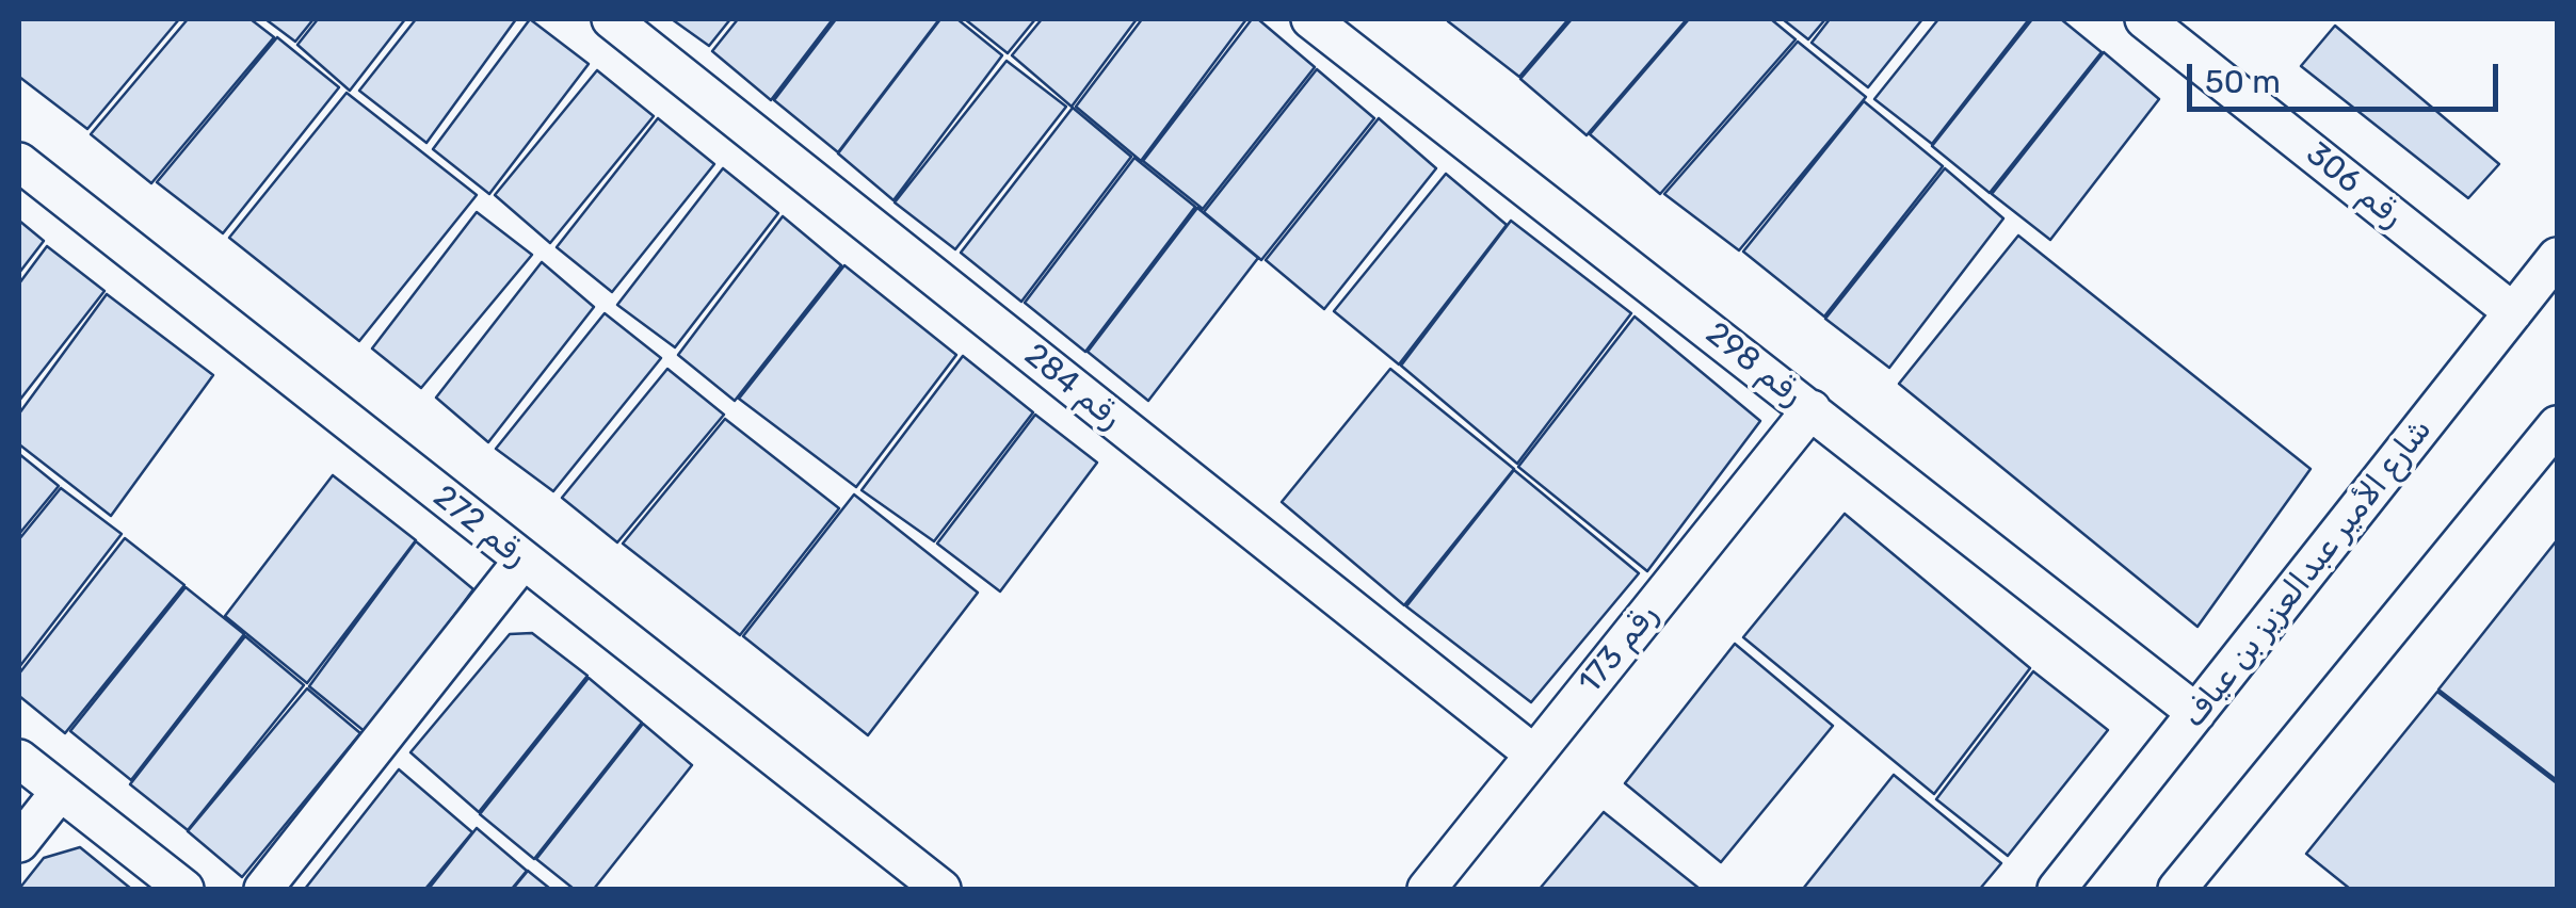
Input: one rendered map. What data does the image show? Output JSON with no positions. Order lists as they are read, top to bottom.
{
  "streets": {
    "street": [
      "رقم 306",
      "رقم 298",
      "رقم 284",
      "رقم 272",
      "شارع الأمير عبدالعزيز بن عياف",
      "رقم 173"
    ]
  },
  "crossings": [
    ["رقم 306", "شارع الأمير عبدالعزيز بن عياف"],
    ["رقم 298", "شارع الأمير عبدالعزيز بن عياف"],
    ["رقم 298", "رقم 173"],
    ["رقم 284", "رقم 173"]
  ],
  "scale_bar": "50 m"
}
